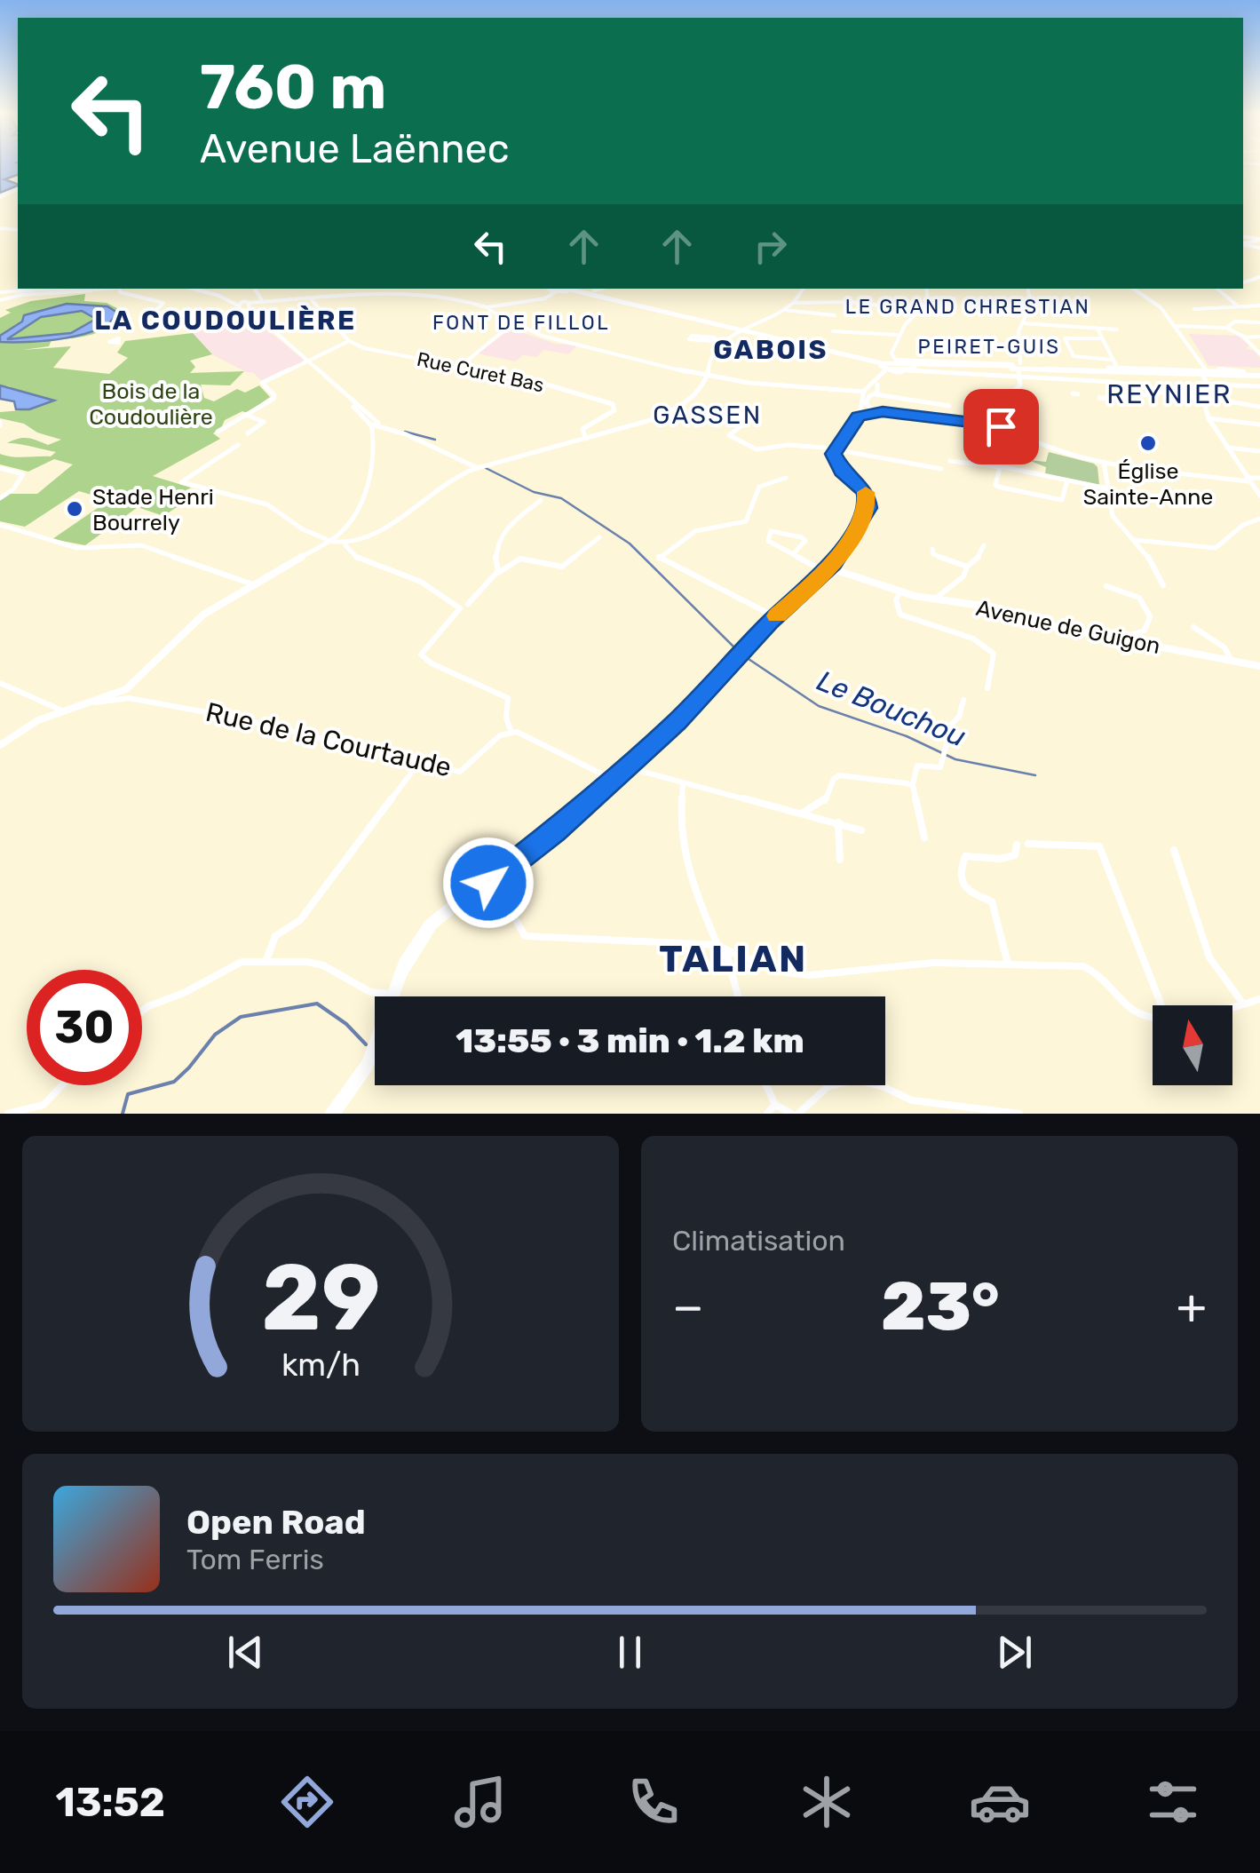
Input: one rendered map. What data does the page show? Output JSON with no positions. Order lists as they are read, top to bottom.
{
  "streets": {
    "street": ["Rue Curet Bas", "Avenue de Guigon", "Rue de la Courtaude"]
  },
  "districts": [
    "LE GRAND CHRESTIAN",
    "LA COUDOULIÈRE",
    "FONT DE FILLOL",
    "PEIRET-GUIS",
    "GABOIS",
    "REYNIER",
    "GASSEN",
    "TALIAN"
  ],
  "water": ["Le Bouchou"],
  "parks": ["Bois de la Coudoulière"],
  "places": ["Église Sainte-Anne", "Stade Henri Bourrely"],
  "north": "top",
  "page": {
    "turn": ["760 m", "Avenue Laënnec"],
    "limit": "30",
    "trip": "13:55 · 3 min · 1.2 km",
    "tile": "Climatisation",
    "heat": ["−", "23°", "+"],
    "song": ["Open Road", "Tom Ferris"],
    "tabs": "13:52",
    "gauge": ["29", "km/h"]
  }
}
